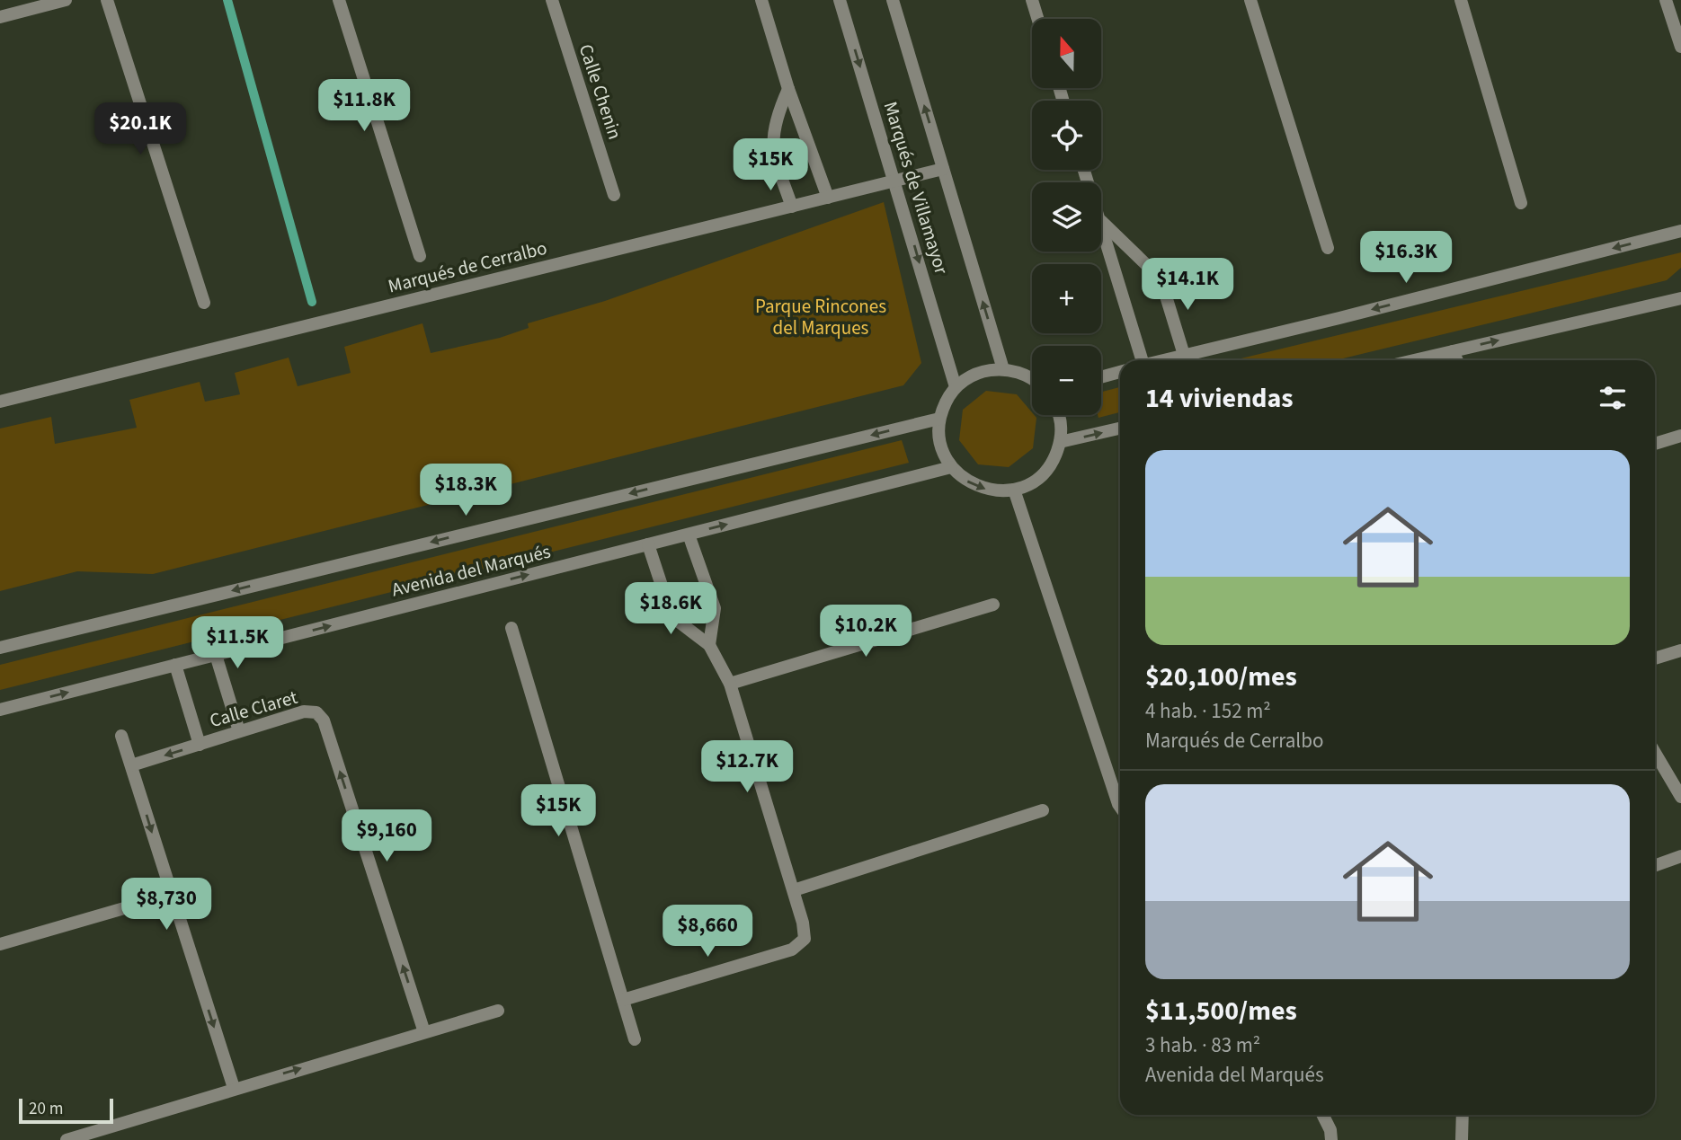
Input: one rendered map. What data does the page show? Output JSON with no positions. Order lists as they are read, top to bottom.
{
  "streets": {
    "street": [
      "Calle Chenin",
      "Marqués de Villamayor",
      "Marqués de Cerralbo",
      "Avenida del Marqués",
      "Calle Claret"
    ]
  },
  "crossings": [
    ["Marqués de Villamayor", "Marqués de Cerralbo"]
  ],
  "parks": ["Parque Rincones del Marques"],
  "scale_bar": "20 m",
  "north": "top",
  "page": {
    "map_buttons": ["+", "−"],
    "price": [
      "$11.8K",
      "$20.1K",
      "$15K",
      "$16.3K",
      "$14.1K",
      "$18.3K",
      "$18.6K",
      "$10.2K",
      "$11.5K",
      "$12.7K",
      "$15K",
      "$9,160",
      "$8,730",
      "$8,660"
    ],
    "heading": "14 viviendas",
    "list": [
      {
        "name": "$20,100/mes",
        "note": "4 hab. · 152 m² · Marqués de Cerralbo"
      },
      {
        "name": "$11,500/mes",
        "note": "3 hab. · 83 m² · Avenida del Marqués"
      }
    ],
    "scale": "20 m"
  }
}
